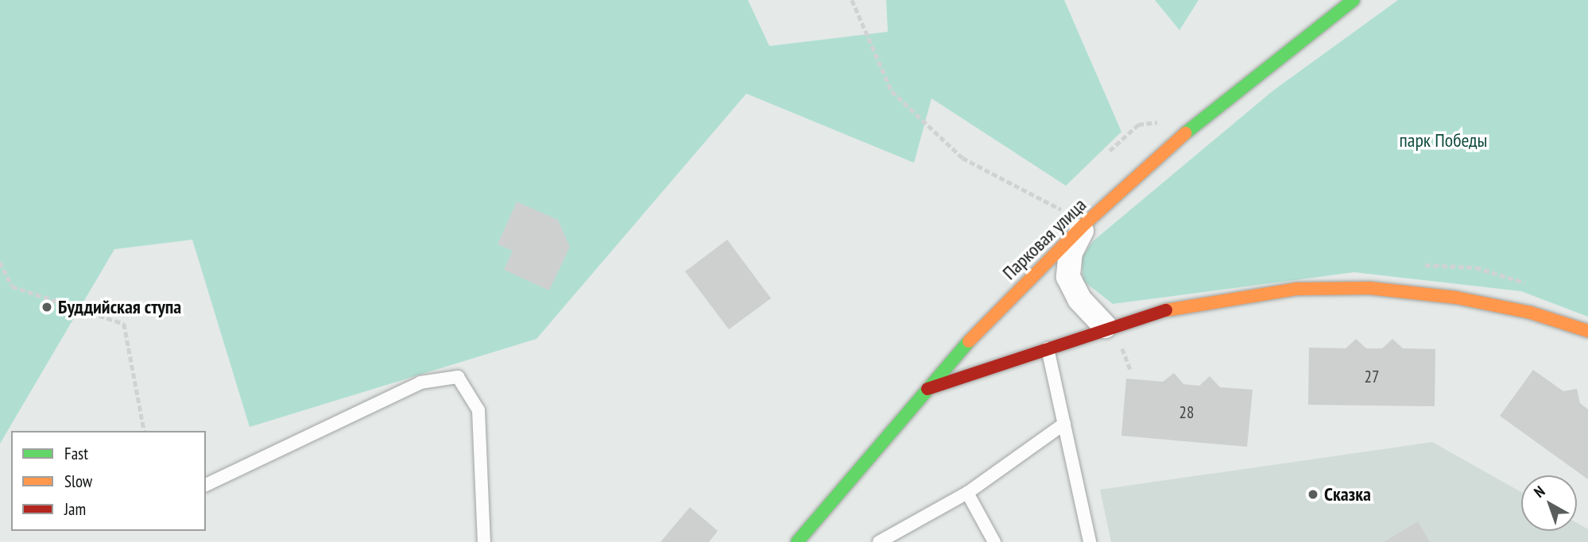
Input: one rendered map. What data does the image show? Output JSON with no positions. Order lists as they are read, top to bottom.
{
  "streets": {
    "street": ["Парковая улица"]
  },
  "parks": ["парк Победы"],
  "places": ["Буддийская ступа", "Сказка"],
  "house_numbers": ["27", "28"],
  "legend": ["Fast", "Slow", "Jam"],
  "north": "top left"
}
